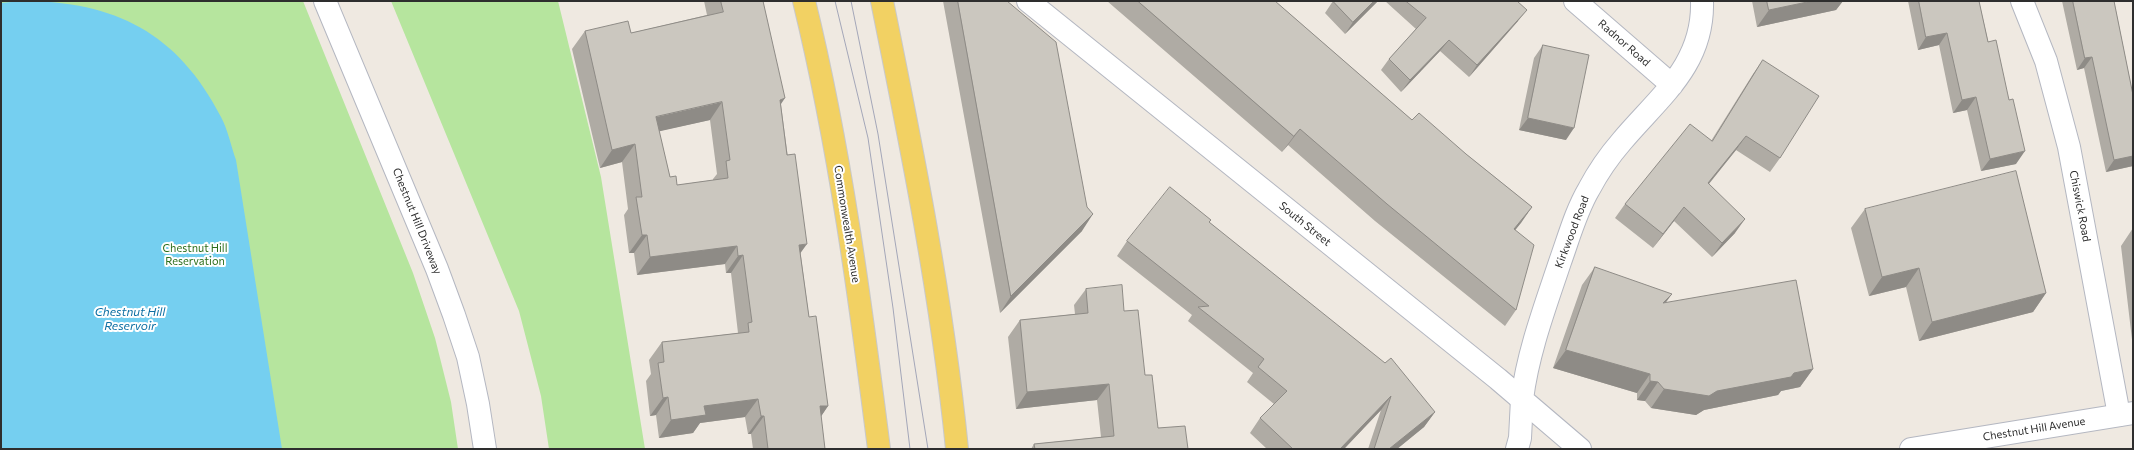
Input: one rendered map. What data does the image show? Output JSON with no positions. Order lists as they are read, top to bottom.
{
  "streets": {
    "main road": ["Commonwealth Avenue"],
    "street": [
      "Radnor Road",
      "Chiswick Road",
      "Chestnut Hill Driveway",
      "South Street",
      "Kirkwood Road",
      "Chestnut Hill Avenue"
    ]
  },
  "crossings": [
    ["Radnor Road", "Kirkwood Road"],
    ["Chiswick Road", "Chestnut Hill Avenue"],
    ["South Street", "Kirkwood Road"]
  ],
  "water": ["Chestnut Hill Reservoir"],
  "parks": ["Chestnut Hill Reservation"]
}
